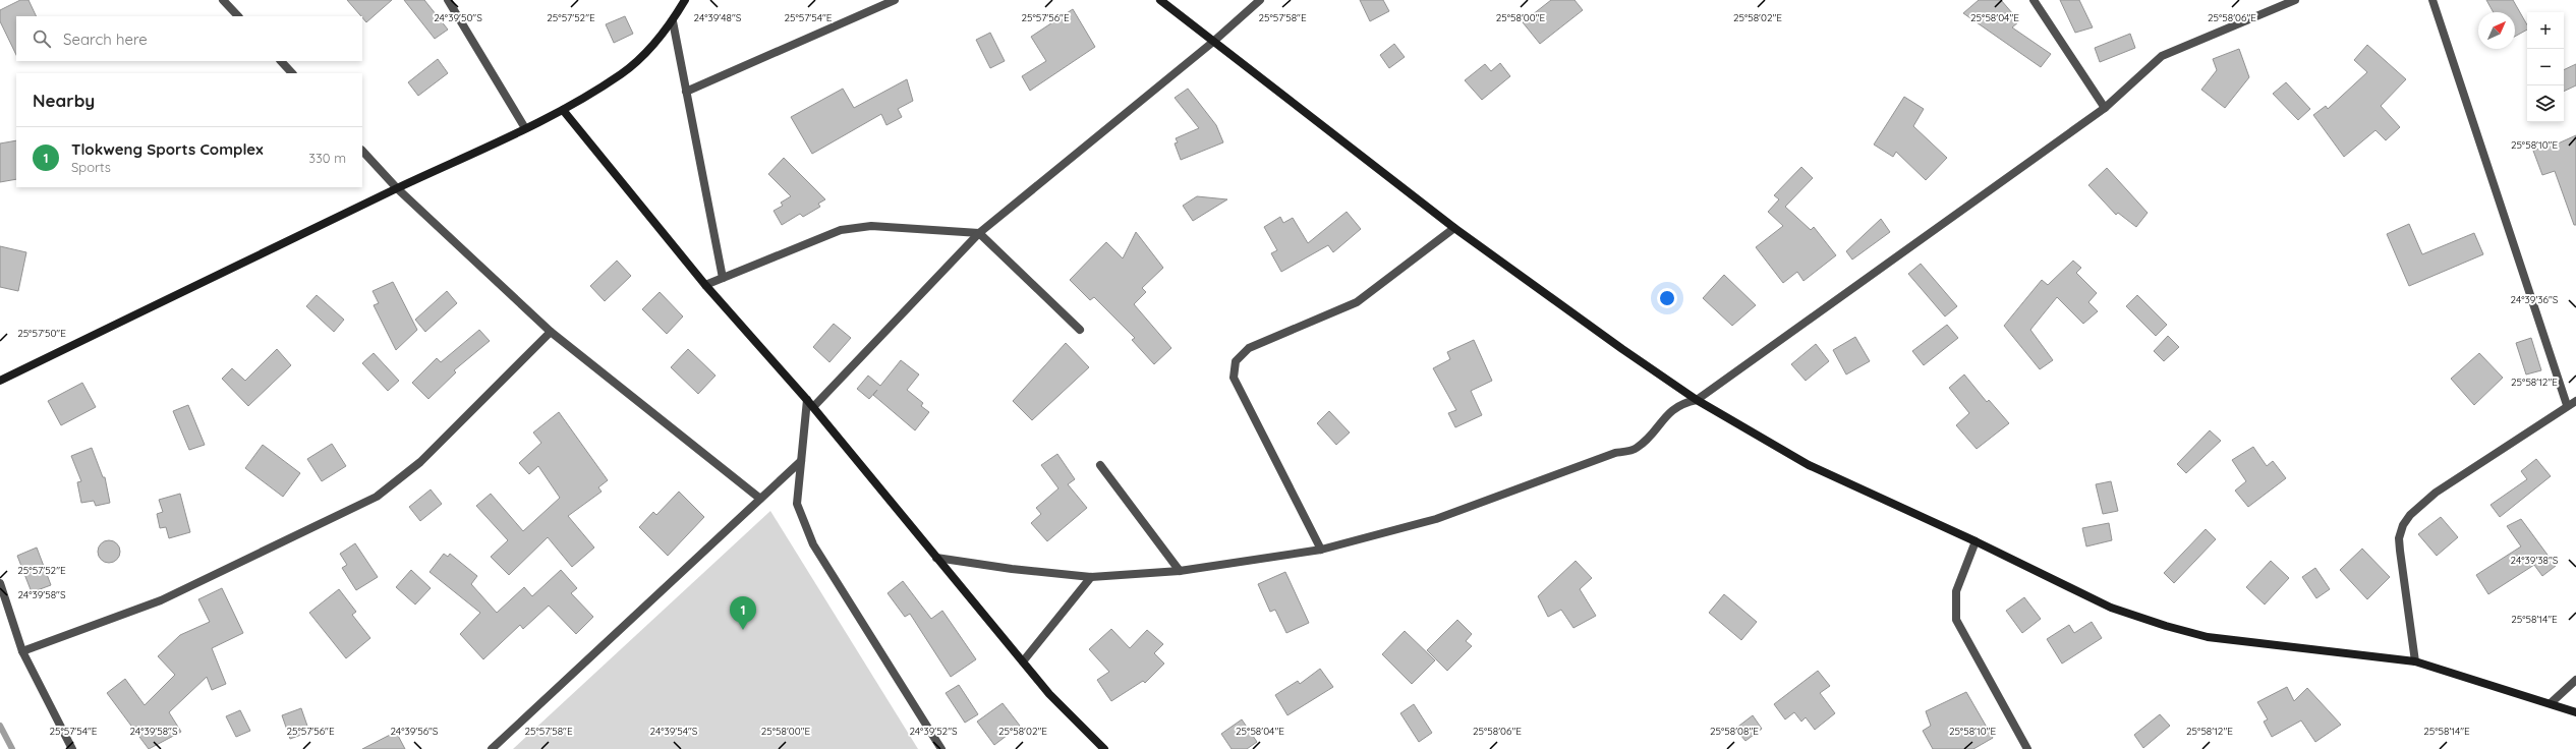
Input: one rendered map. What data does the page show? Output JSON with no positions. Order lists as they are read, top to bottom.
{
  "north": "top right",
  "page": {
    "map_buttons": ["+", "−"],
    "search": "Search here",
    "heading": "Nearby",
    "list": [
      {
        "mark": "1",
        "name": "Tlokweng Sports Complex",
        "note": "Sports",
        "value": "330 m"
      }
    ],
    "pins": "1"
  },
  "coordinates": [
    "24°39'50\"S",
    "25°57'52\"E",
    "24°39'48\"S",
    "25°57'54\"E",
    "25°57'56\"E",
    "25°57'58\"E",
    "25°58'00\"E",
    "25°58'02\"E",
    "25°58'04\"E",
    "25°58'06\"E",
    "25°58'10\"E",
    "24°39'36\"S",
    "25°57'50\"E",
    "25°58'12\"E",
    "24°39'38\"S",
    "24°39'58\"S",
    "25°58'14\"E",
    "25°58'08\"E",
    "24°39'56\"S",
    "24°39'54\"S",
    "24°39'52\"S"
  ]
}
